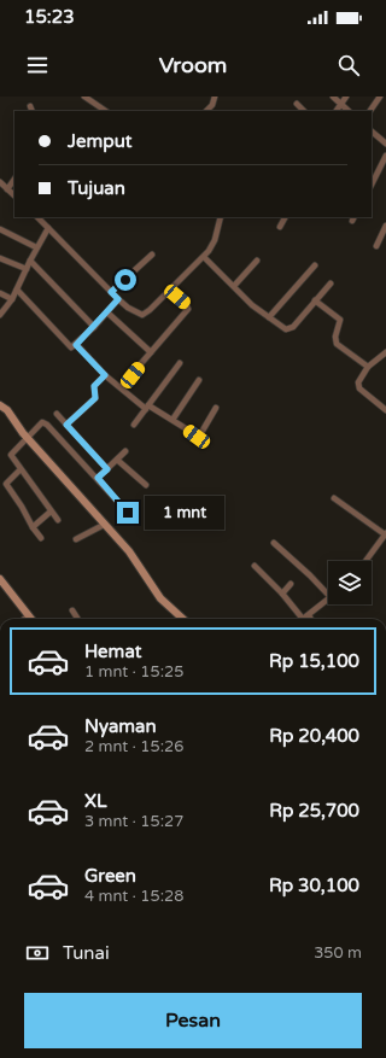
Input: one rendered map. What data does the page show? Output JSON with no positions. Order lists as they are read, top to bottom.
{
  "page": {
    "status": "15:23",
    "header": "Vroom",
    "banner": ["Jemput", "Tujuan"],
    "bubble": "1 mnt",
    "list": [
      {
        "name": "Hemat",
        "note": "1 mnt · 15:25",
        "value": "Rp 15,100"
      },
      {
        "name": "Nyaman",
        "note": "2 mnt · 15:26",
        "value": "Rp 20,400"
      },
      {
        "name": "XL",
        "note": "3 mnt · 15:27",
        "value": "Rp 25,700"
      },
      {
        "name": "Green",
        "note": "4 mnt · 15:28",
        "value": "Rp 30,100"
      }
    ],
    "pay": ["Tunai", "350 m"],
    "buttons": "Pesan"
  }
}
